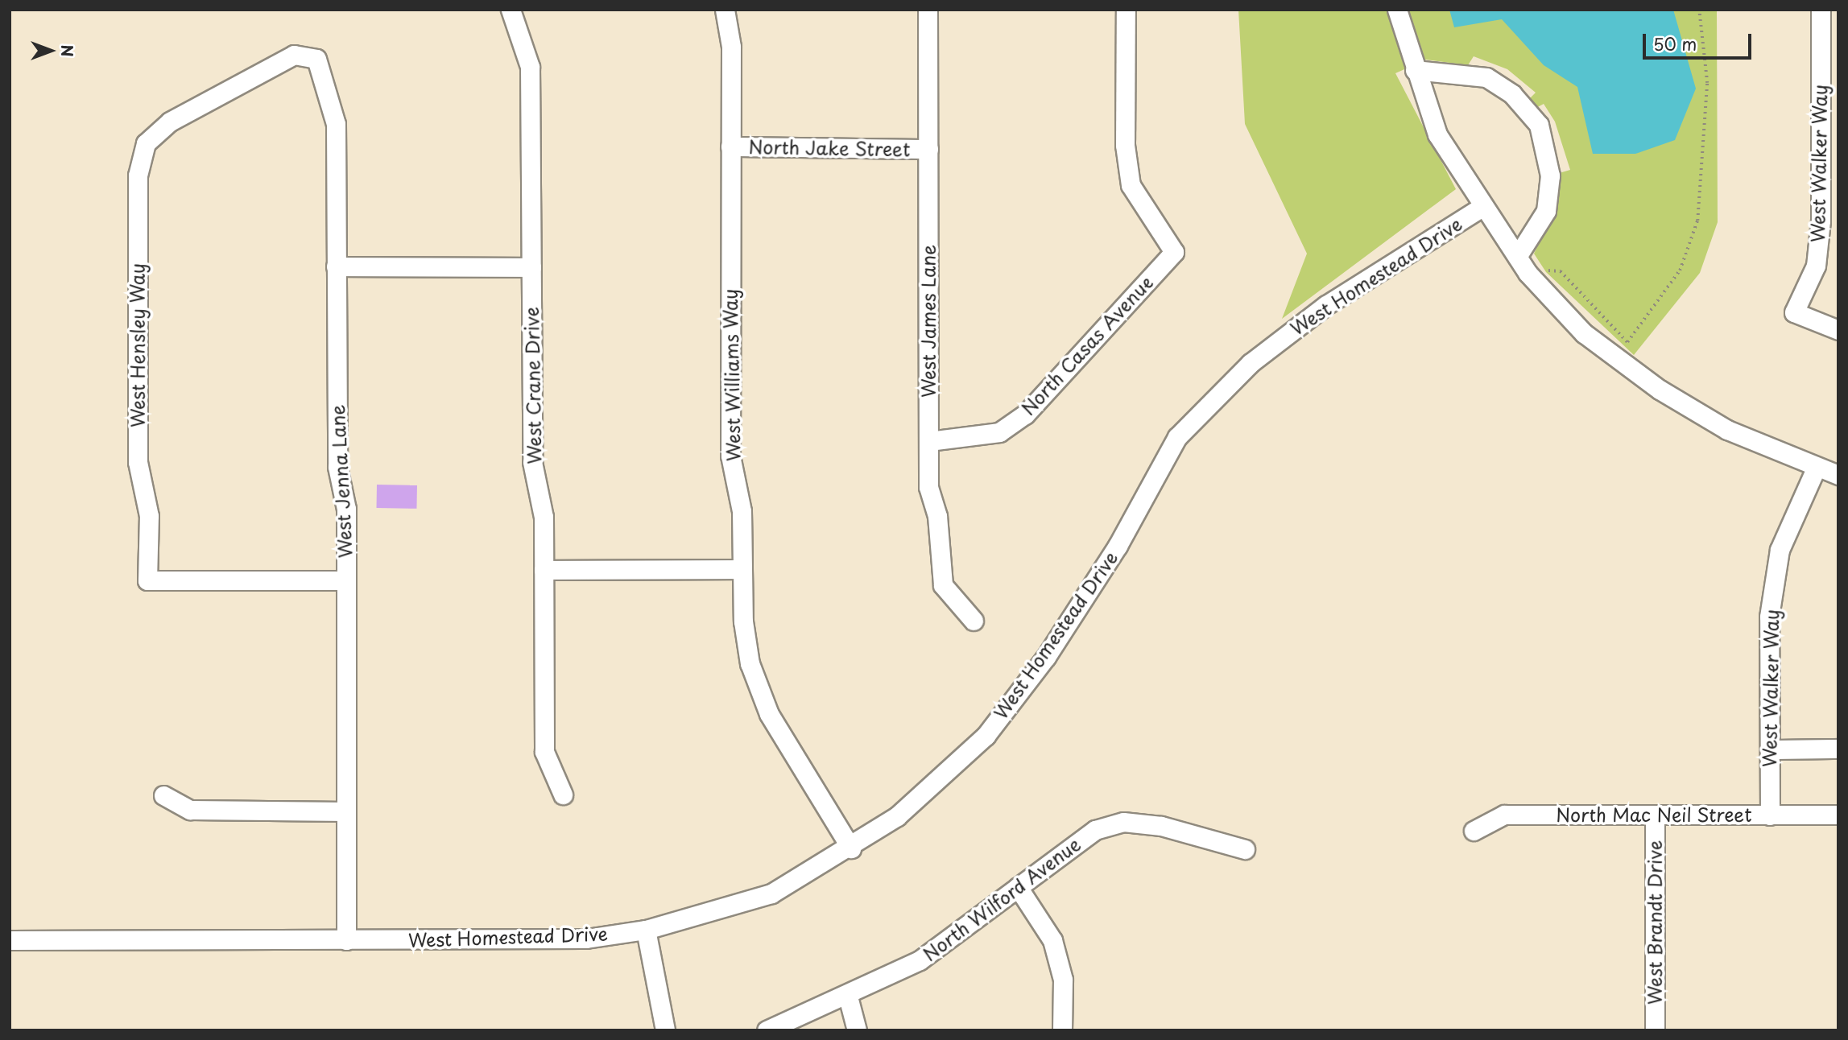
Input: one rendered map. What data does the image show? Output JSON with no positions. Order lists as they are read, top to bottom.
{
  "streets": {
    "street": [
      "North Jake Street",
      "West Walker Way",
      "West Homestead Drive",
      "West James Lane",
      "West Hensley Way",
      "North Casas Avenue",
      "West Williams Way",
      "West Crane Drive",
      "West Jenna Lane",
      "North Mac Neil Street",
      "North Wilford Avenue",
      "West Brandt Drive"
    ]
  },
  "crossings": [
    ["North Jake Street", "West James Lane"],
    ["North Jake Street", "West Williams Way"],
    ["West Walker Way", "North Mac Neil Street"],
    ["West Homestead Drive", "West Williams Way"],
    ["West Homestead Drive", "West Jenna Lane"],
    ["West James Lane", "North Casas Avenue"],
    ["West Hensley Way", "West Jenna Lane"],
    ["North Mac Neil Street", "West Brandt Drive"]
  ],
  "scale_bar": "50 m",
  "north": "right"
}
